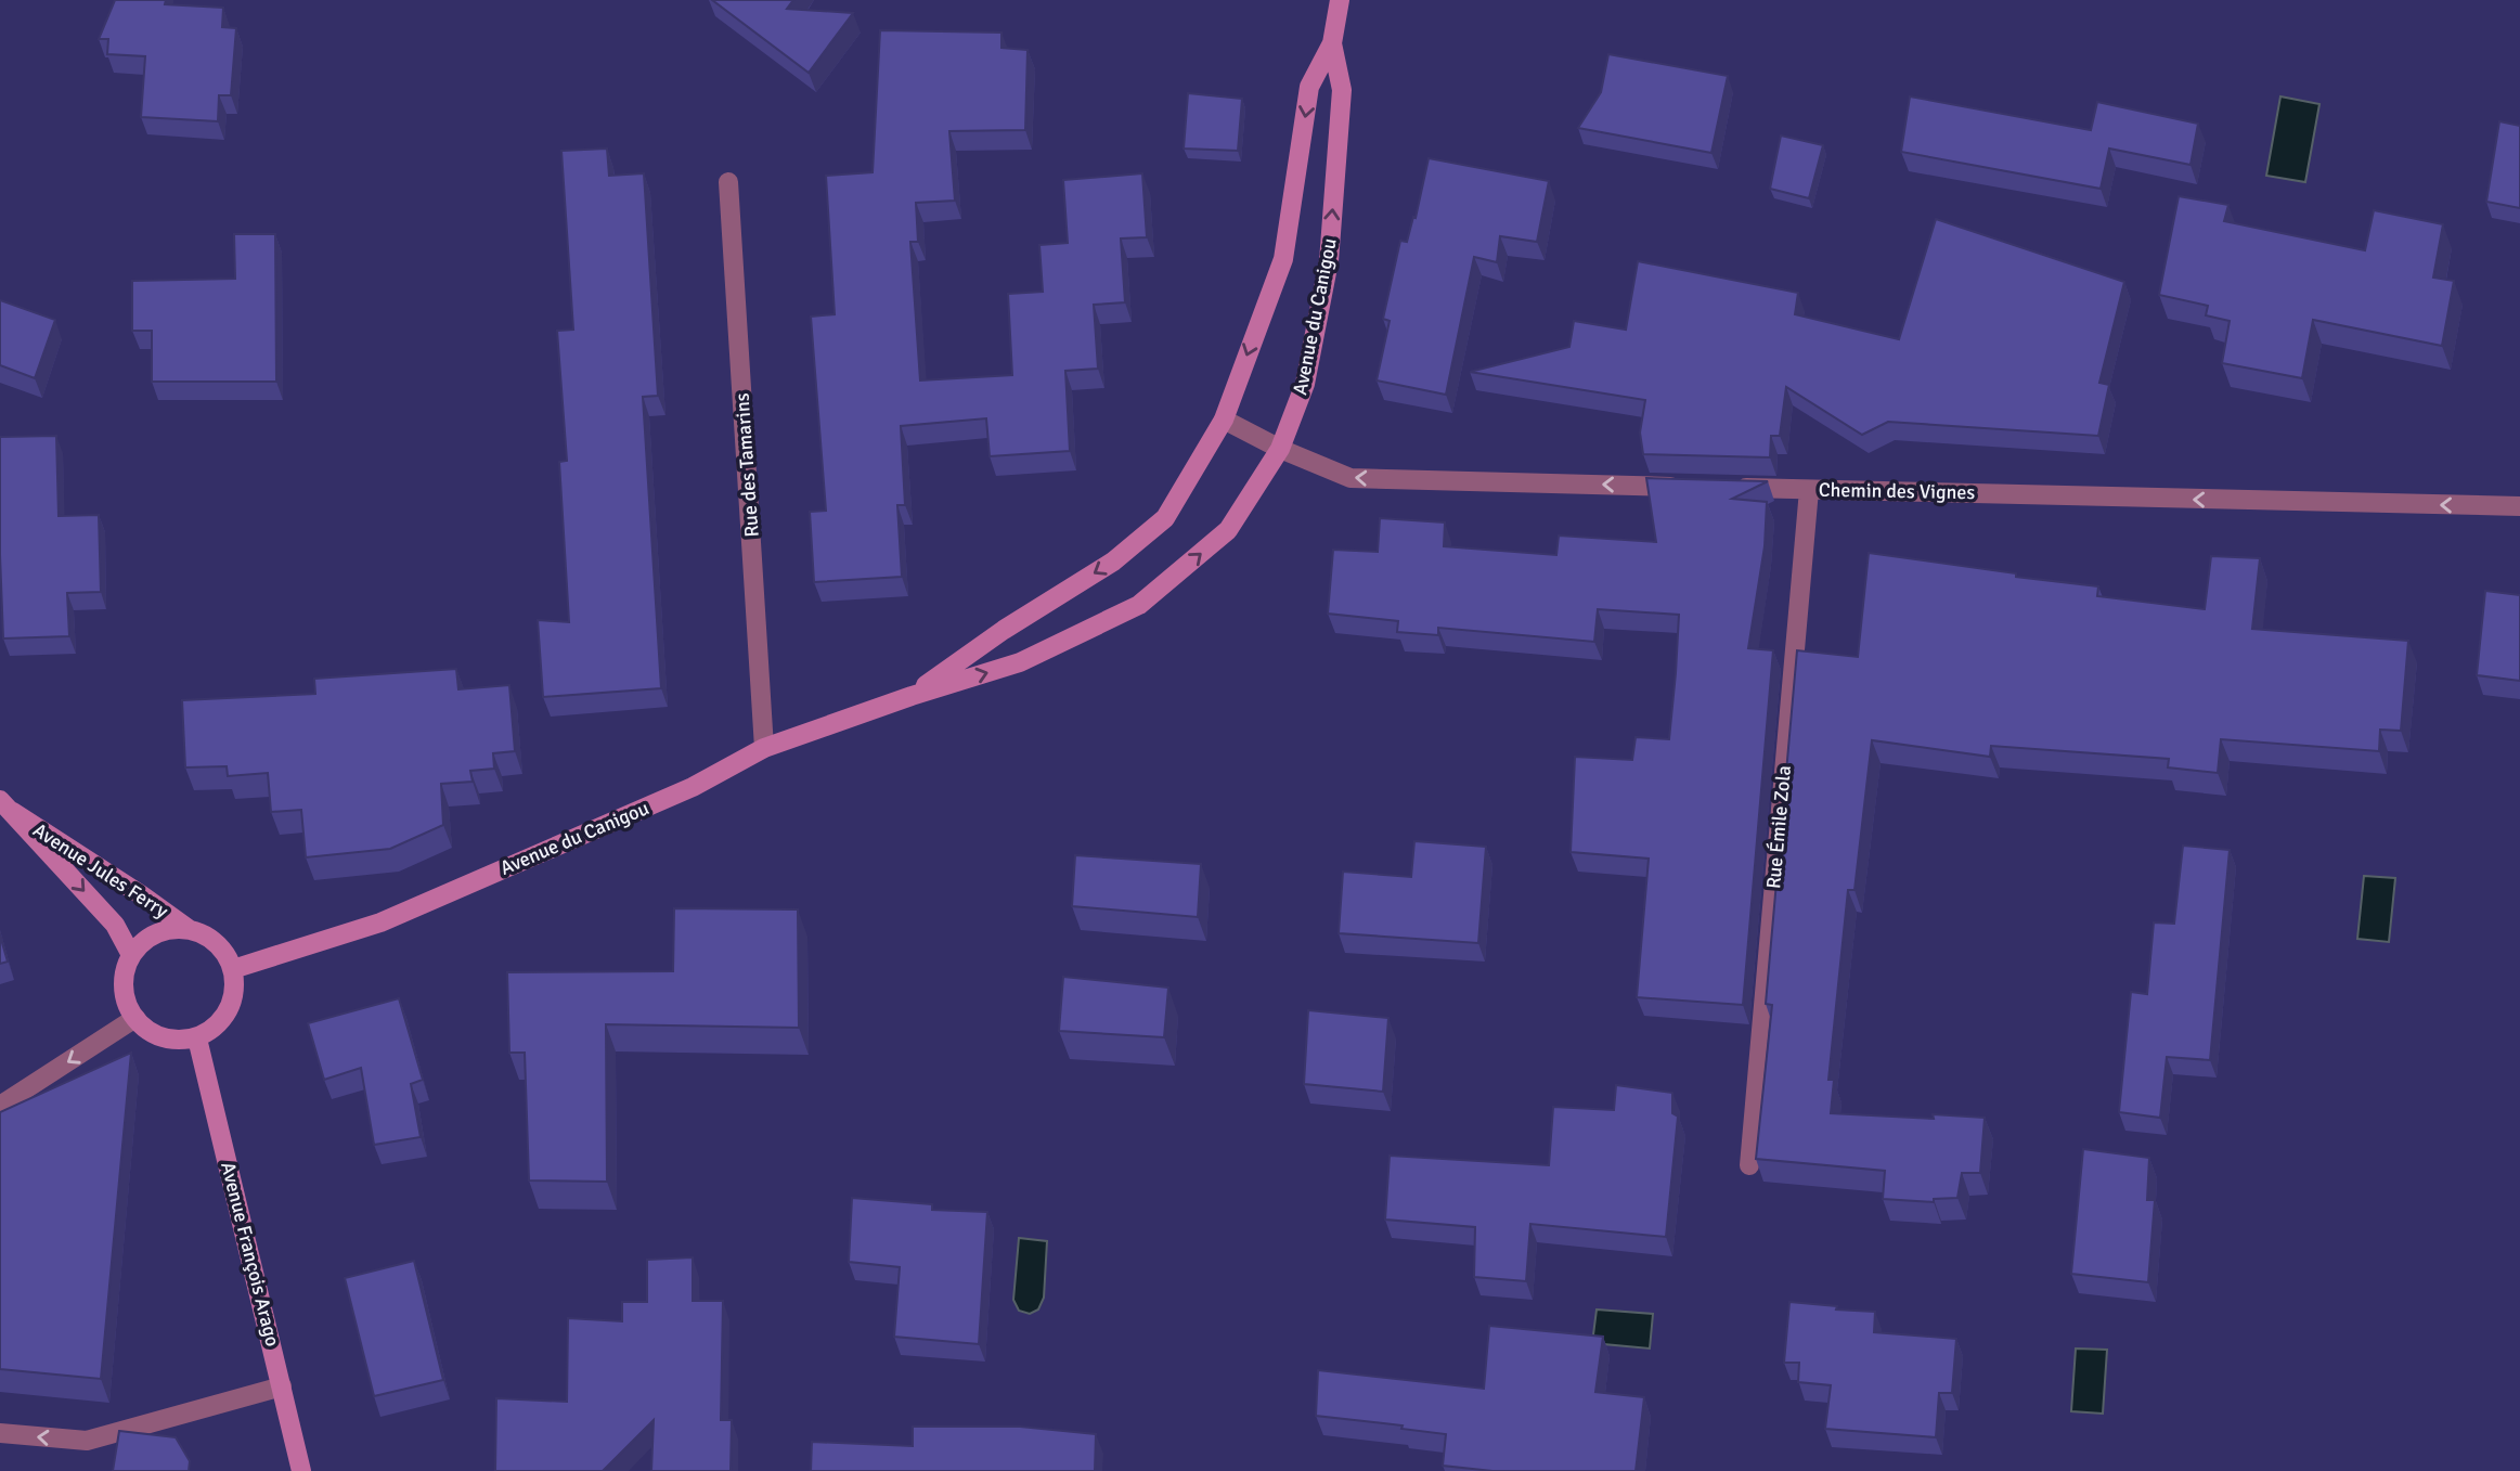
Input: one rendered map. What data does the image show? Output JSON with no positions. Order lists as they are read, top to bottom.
{
  "streets": {
    "main road": ["Avenue du Canigou", "Avenue Jules Ferry", "Avenue François Arago"],
    "street": ["Rue des Tamarins", "Chemin des Vignes", "Rue Émile Zola"]
  },
  "crossings": [
    ["Avenue du Canigou", "Rue des Tamarins"],
    ["Avenue du Canigou", "Avenue Jules Ferry"],
    ["Avenue du Canigou", "Avenue François Arago"],
    ["Chemin des Vignes", "Rue Émile Zola"],
    ["Avenue Jules Ferry", "Avenue François Arago"]
  ],
  "one_way": ["Chemin des Vignes"]
}
